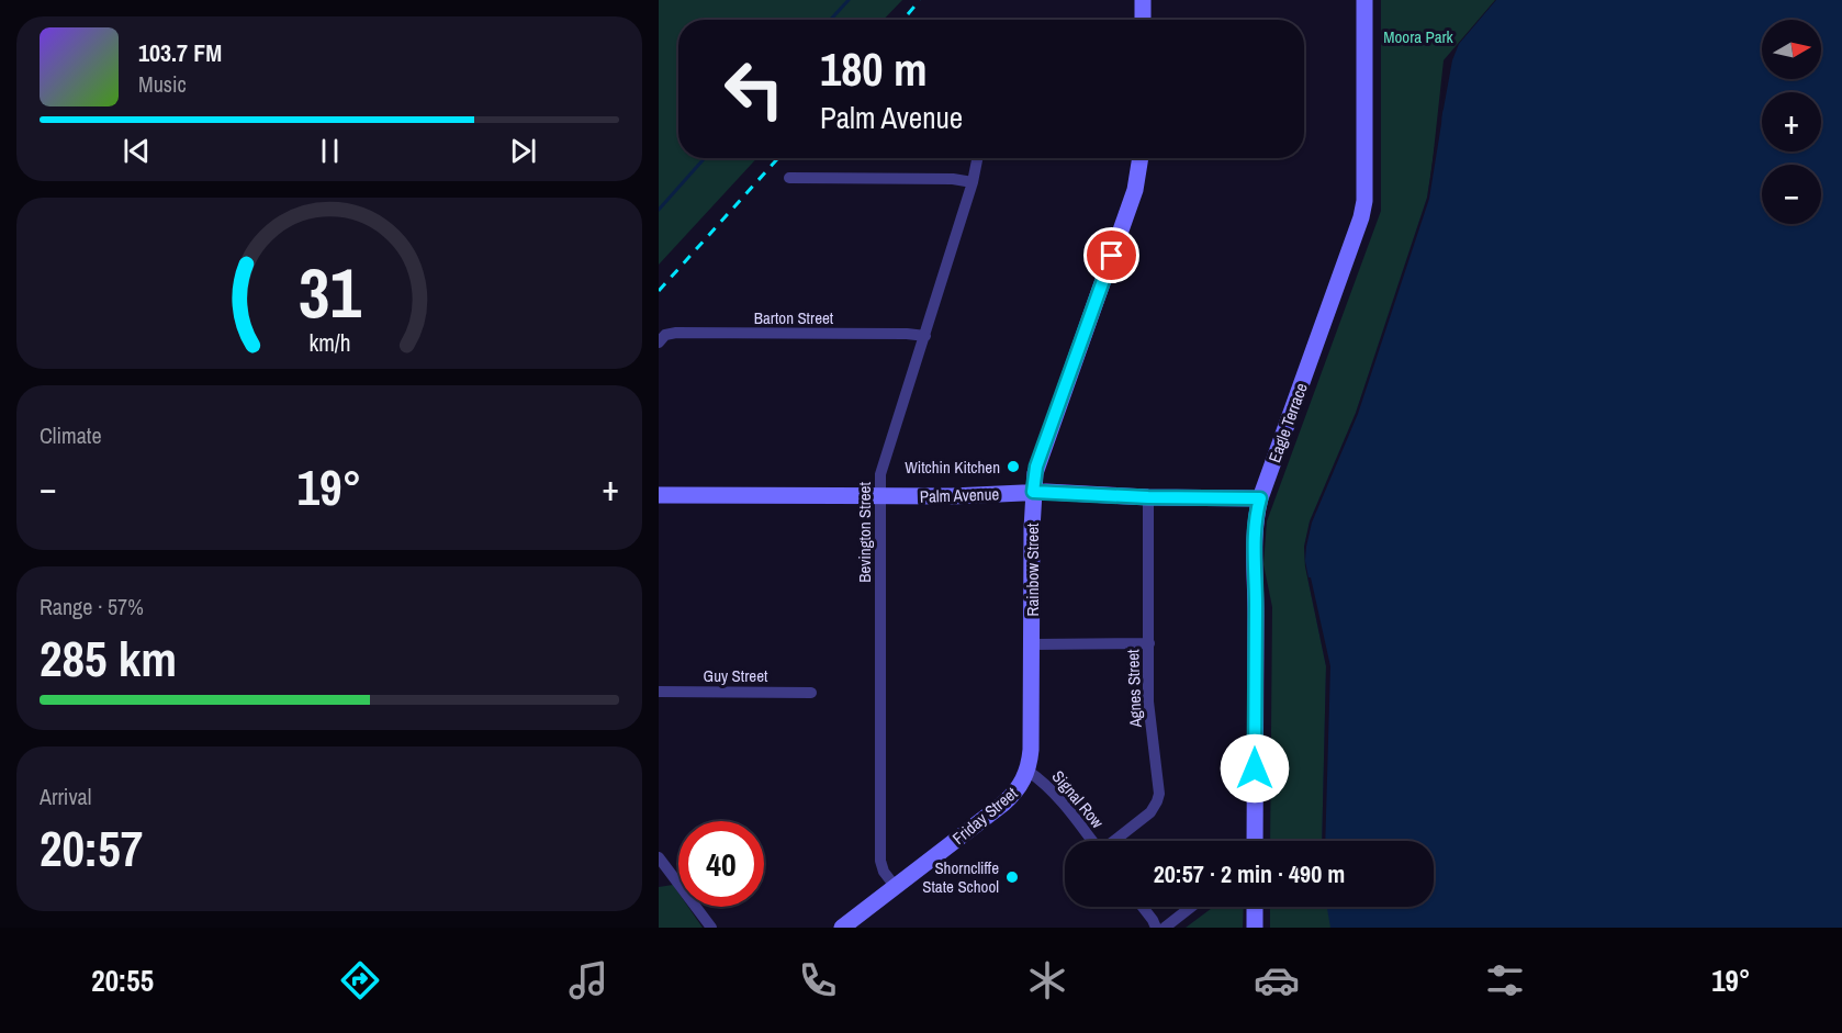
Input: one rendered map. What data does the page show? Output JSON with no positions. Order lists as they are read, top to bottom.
{
  "streets": {
    "street": [
      "Barton Street",
      "Eagle Terrace",
      "Palm Avenue",
      "Bevington Street",
      "Rainbow Street",
      "Guy Street",
      "Agnes Street",
      "Signal Row",
      "Friday Street"
    ]
  },
  "crossings": [
    ["Barton Street", "Bevington Street"],
    ["Eagle Terrace", "Palm Avenue"],
    ["Palm Avenue", "Bevington Street"],
    ["Palm Avenue", "Rainbow Street"],
    ["Palm Avenue", "Agnes Street"],
    ["Bevington Street", "Friday Street"],
    ["Rainbow Street", "Signal Row"],
    ["Rainbow Street", "Friday Street"],
    ["Signal Row", "Friday Street"]
  ],
  "parks": ["Moora Park"],
  "places": ["Witchin Kitchen", "Shorncliffe State School"],
  "north": "right",
  "page": {
    "map_buttons": ["+", "−"],
    "turn": ["180 m", "Palm Avenue"],
    "song": ["103.7 FM", "Music"],
    "tile": [
      "Climate",
      ["Range · 57%", "285 km"],
      ["Arrival", "20:57"]
    ],
    "heat": ["−", "19°", "+"],
    "limit": "40",
    "trip": "20:57 · 2 min · 490 m",
    "tabs": ["20:55", "19°"],
    "gauge": ["31", "km/h"]
  }
}
